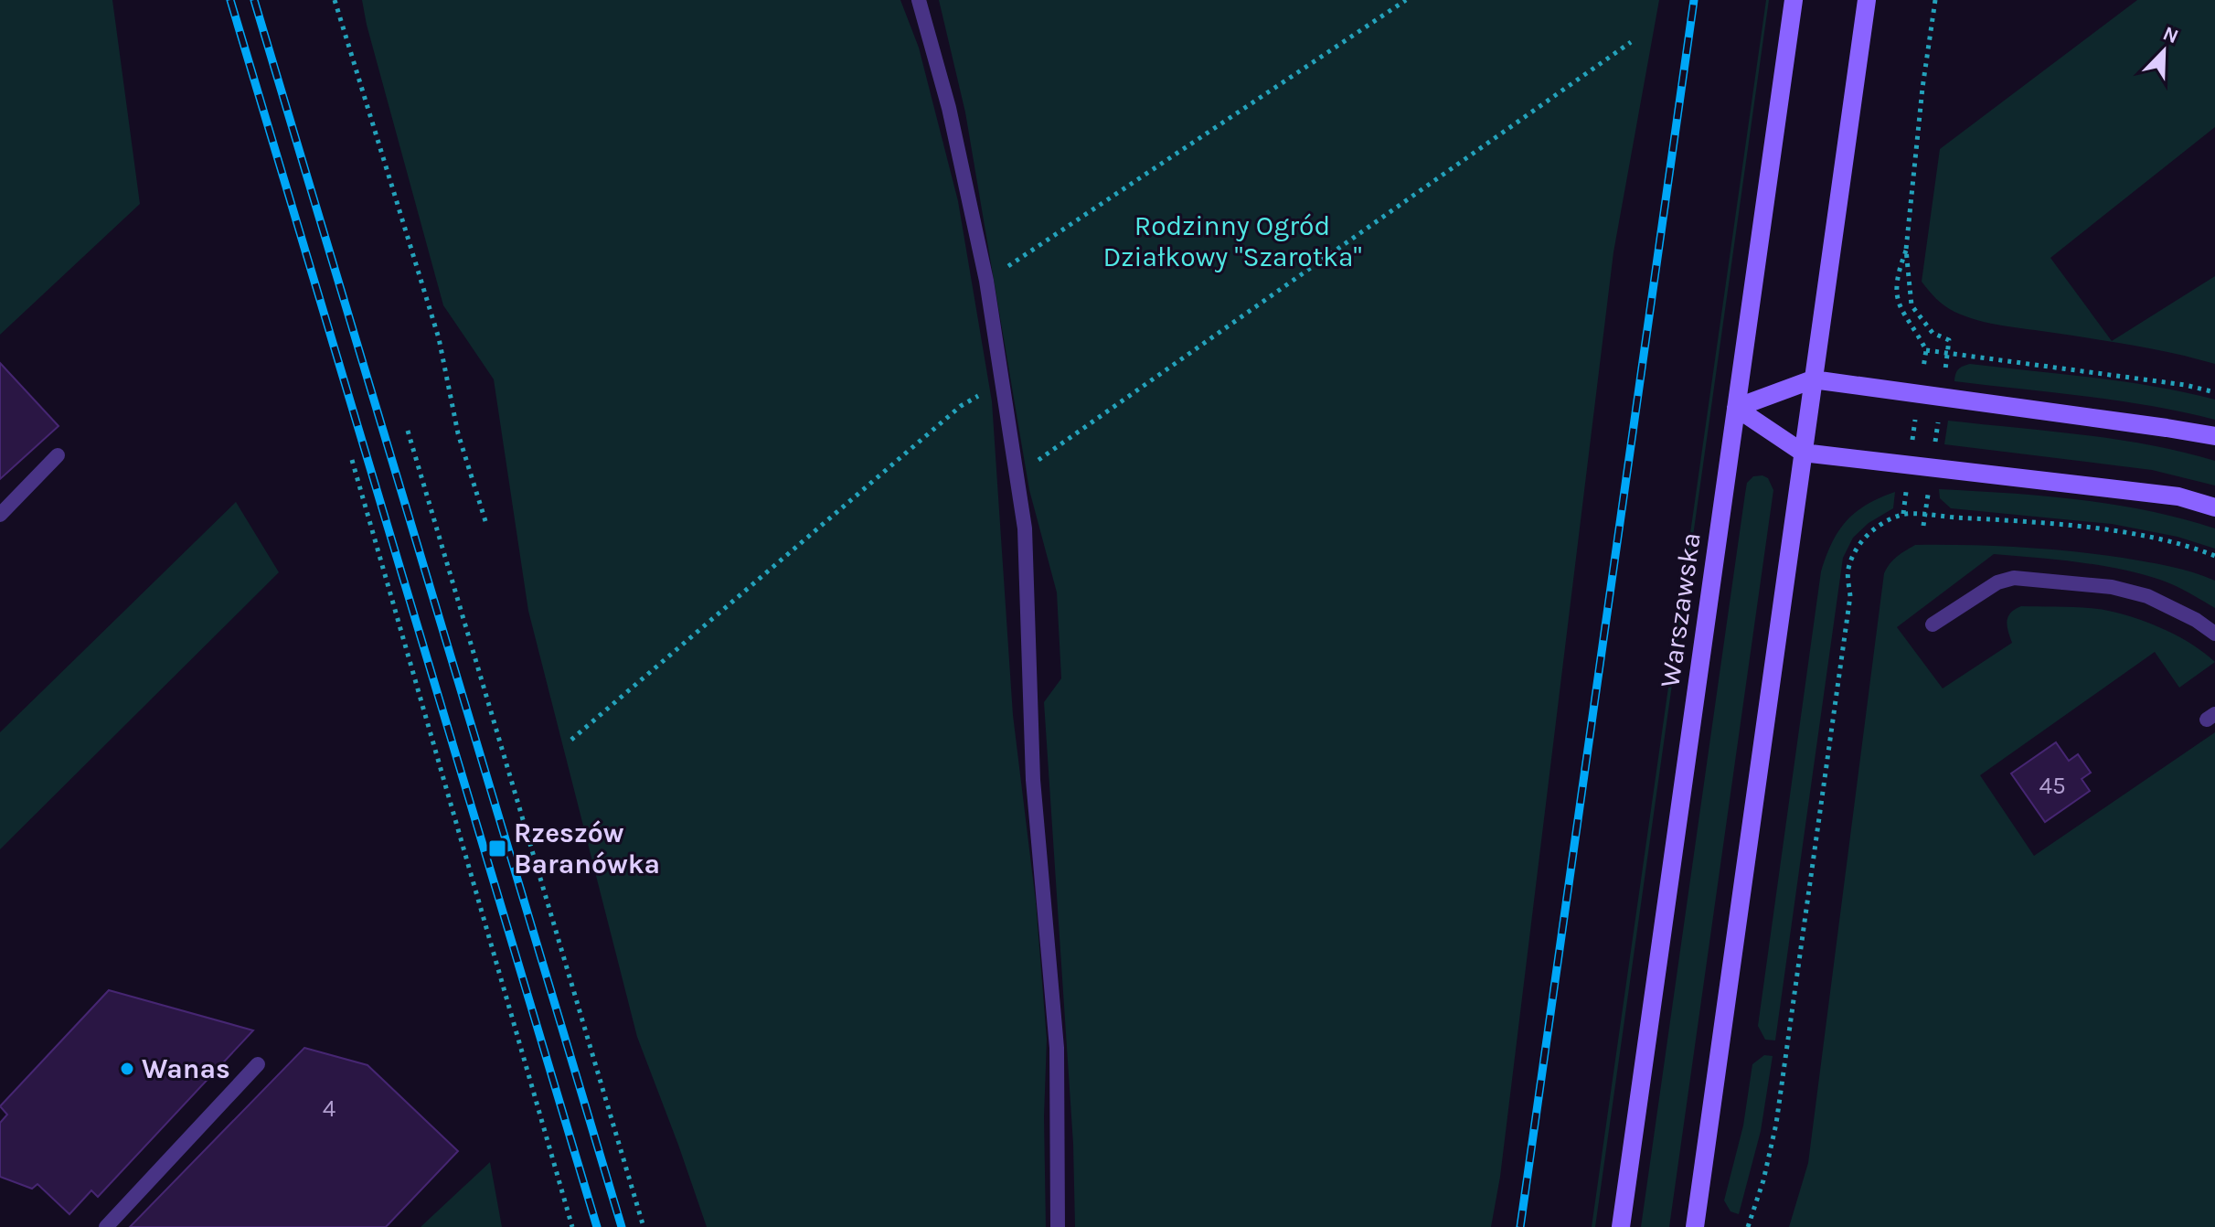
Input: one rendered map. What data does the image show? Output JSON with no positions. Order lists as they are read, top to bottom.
{
  "streets": {
    "main road": ["Warszawska"]
  },
  "parks": ["Rodzinny Ogród Działkowy \"Szarotka\""],
  "places": {
    "transit": ["Rzeszów Baranówka"],
    "other": ["Wanas"]
  },
  "house_numbers": ["45", "4"],
  "north": "top right"
}
